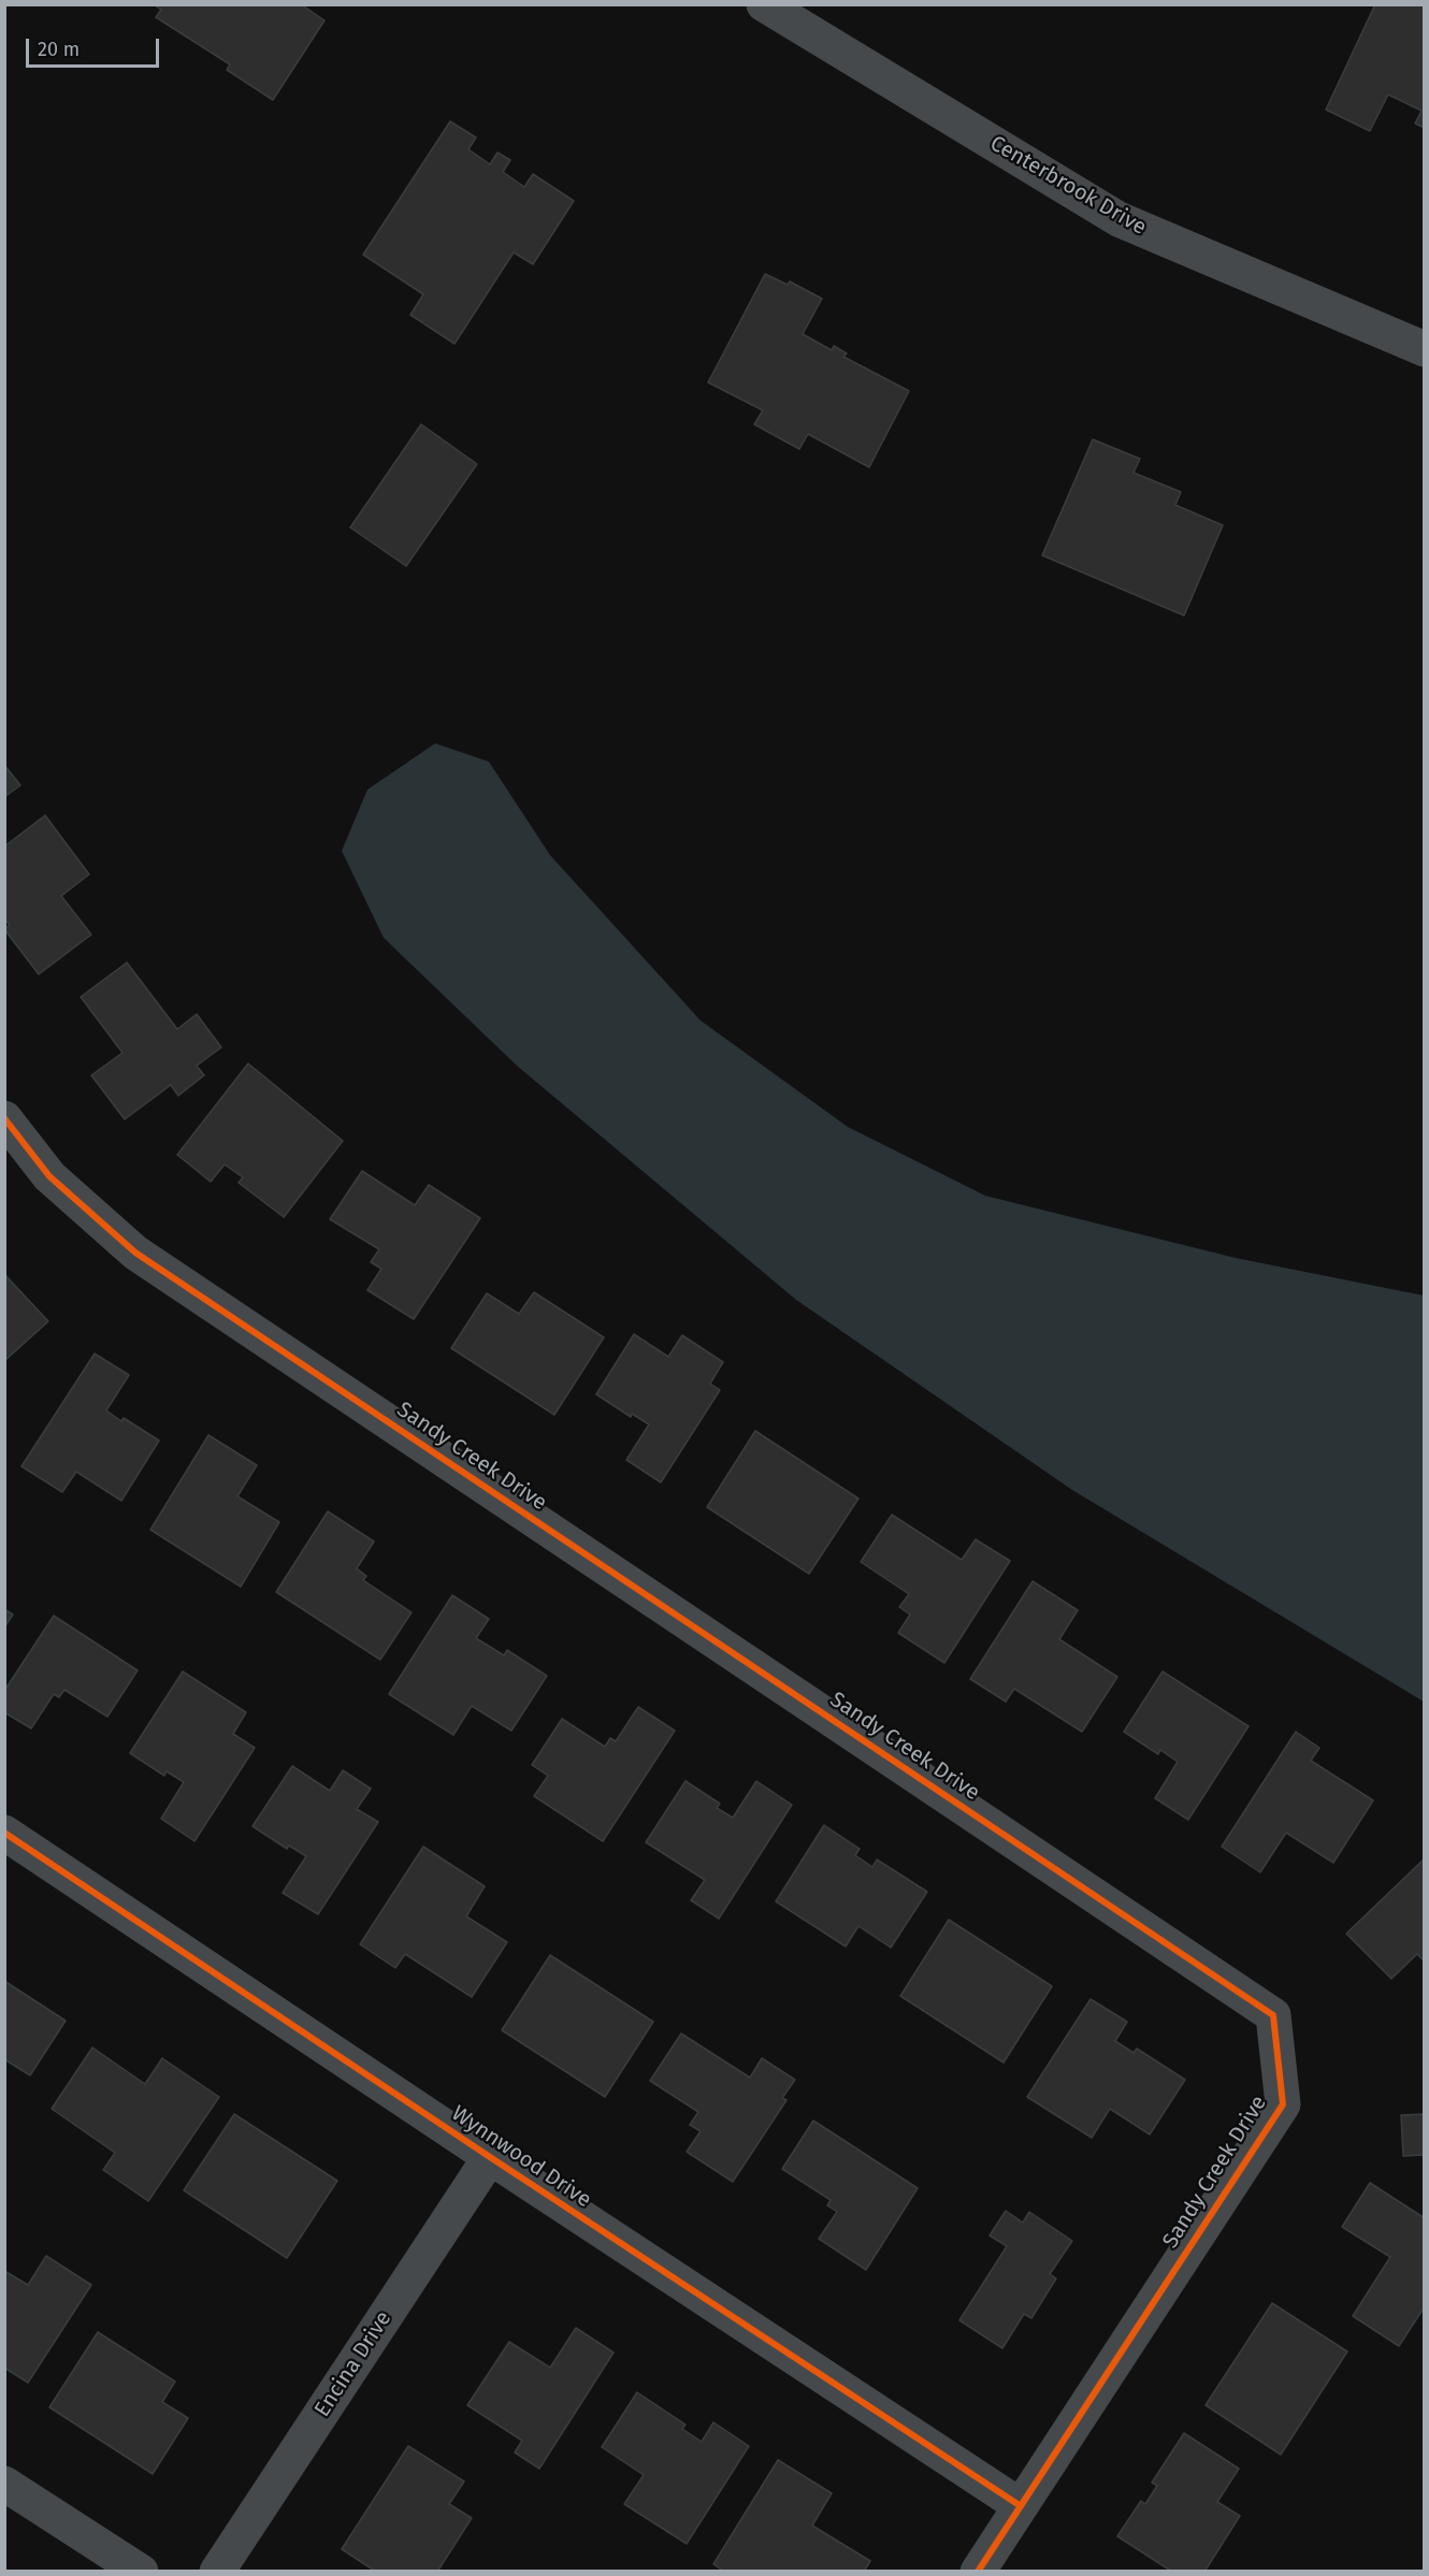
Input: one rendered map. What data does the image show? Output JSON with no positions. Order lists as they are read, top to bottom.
{
  "streets": {
    "street": [
      "Centerbrook Drive",
      "Sandy Creek Drive",
      "Wynnwood Drive",
      "Encina Drive"
    ]
  },
  "crossings": [
    ["Sandy Creek Drive", "Wynnwood Drive"],
    ["Wynnwood Drive", "Encina Drive"]
  ],
  "scale_bar": "20 m"
}
